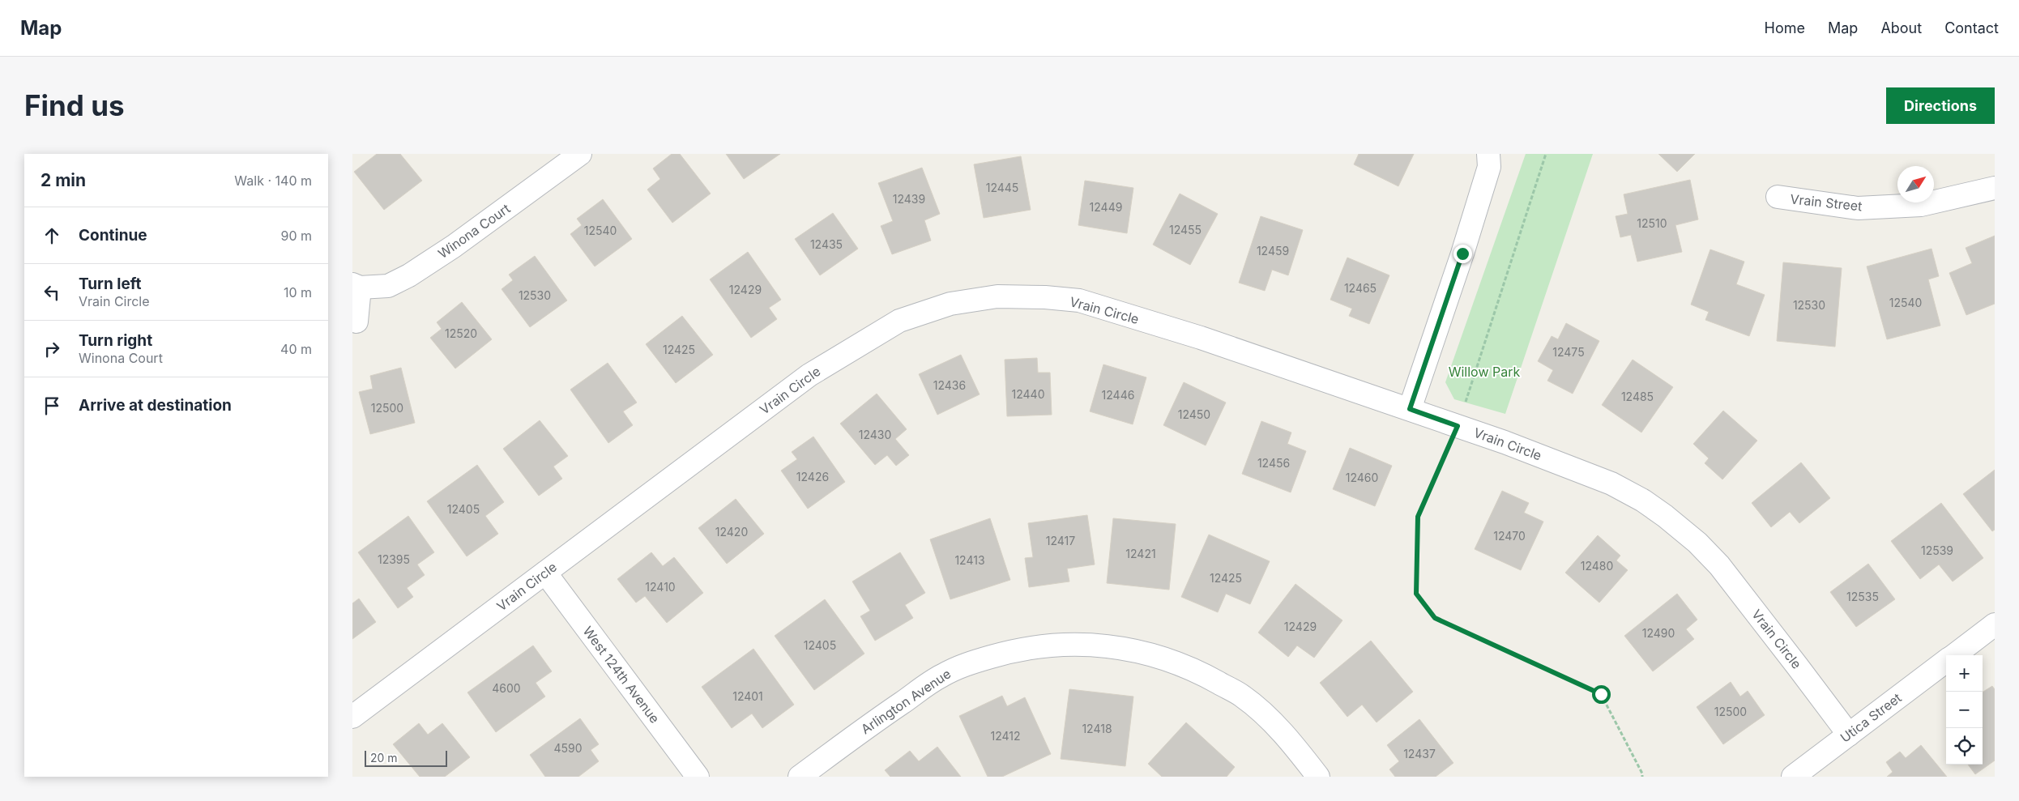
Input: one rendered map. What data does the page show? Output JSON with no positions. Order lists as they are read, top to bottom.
{
  "streets": {
    "street": [
      "Vrain Street",
      "Winona Court",
      "Vrain Circle",
      "West 124th Avenue",
      "Arlington Avenue",
      "Utica Street"
    ]
  },
  "crossings": [
    ["Vrain Circle", "West 124th Avenue"],
    ["Vrain Circle", "Utica Street"]
  ],
  "parks": ["Willow Park"],
  "house_numbers": [
    "12445",
    "12439",
    "12449",
    "12510",
    "12455",
    "12540",
    "12435",
    "12459",
    "12465",
    "12429",
    "12530",
    "12540",
    "12530",
    "12520",
    "12425",
    "12475",
    "12436",
    "12440",
    "12446",
    "12485",
    "12500",
    "12450",
    "12430",
    "12456",
    "12426",
    "12460",
    "12405",
    "12420",
    "12470",
    "12417",
    "12539",
    "12421",
    "12395",
    "12413",
    "12480",
    "12425",
    "12410",
    "12535",
    "12429",
    "12490",
    "12405",
    "4600",
    "12401",
    "12500",
    "12418",
    "12412",
    "4590",
    "12437"
  ],
  "scale_bar": "20 m",
  "north": "top right",
  "page": {
    "header": "Map",
    "nav": [
      "Home",
      "Map",
      "About",
      "Contact"
    ],
    "buttons": "Directions",
    "title": "Find us",
    "heading": ["2 min", "Walk · 140 m"],
    "list": [
      ["Continue", "90 m"],
      ["Turn left", "Vrain Circle", "10 m"],
      ["Turn right", "Winona Court", "40 m"],
      "Arrive at destination"
    ],
    "map_buttons": ["+", "−"],
    "scale": "20 m"
  }
}
